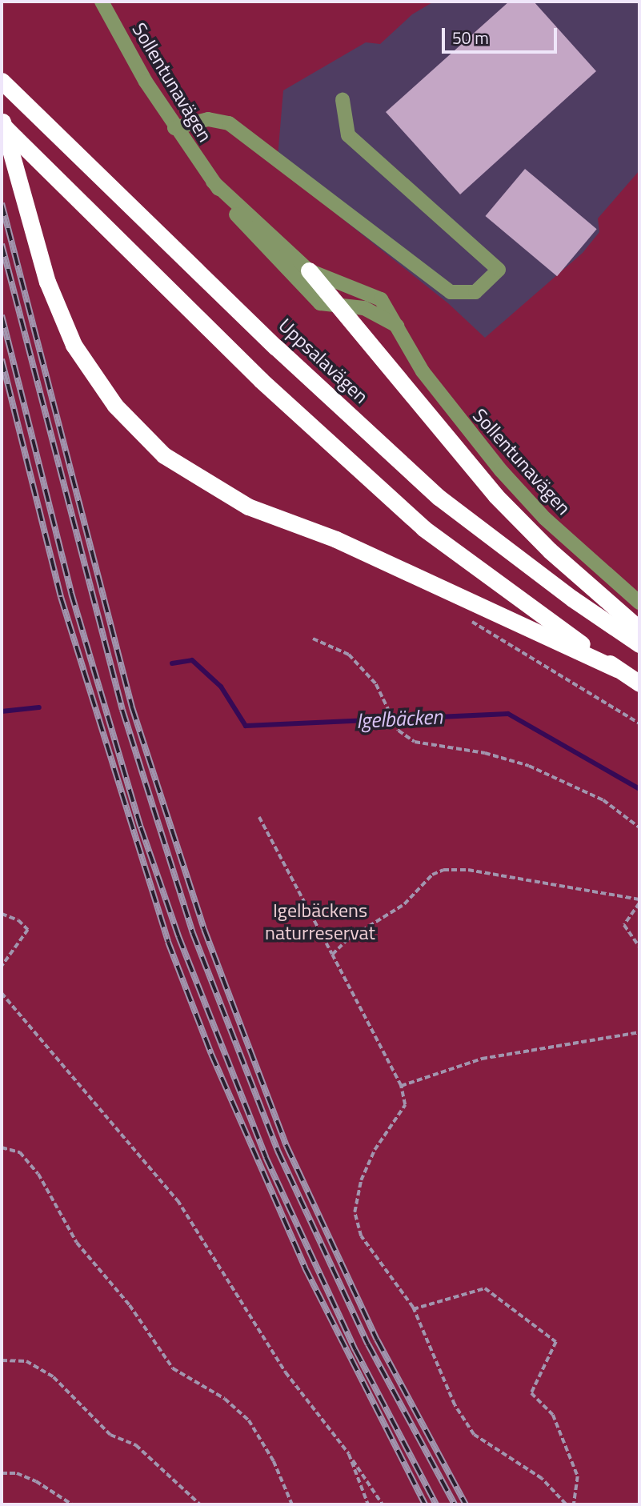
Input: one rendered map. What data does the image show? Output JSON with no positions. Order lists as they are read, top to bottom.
{
  "streets": {
    "highway": ["Uppsalavägen"],
    "street": ["Sollentunavägen"]
  },
  "water": ["Igelbäcken"],
  "parks": ["Igelbäckens naturreservat"],
  "scale_bar": "50 m"
}
